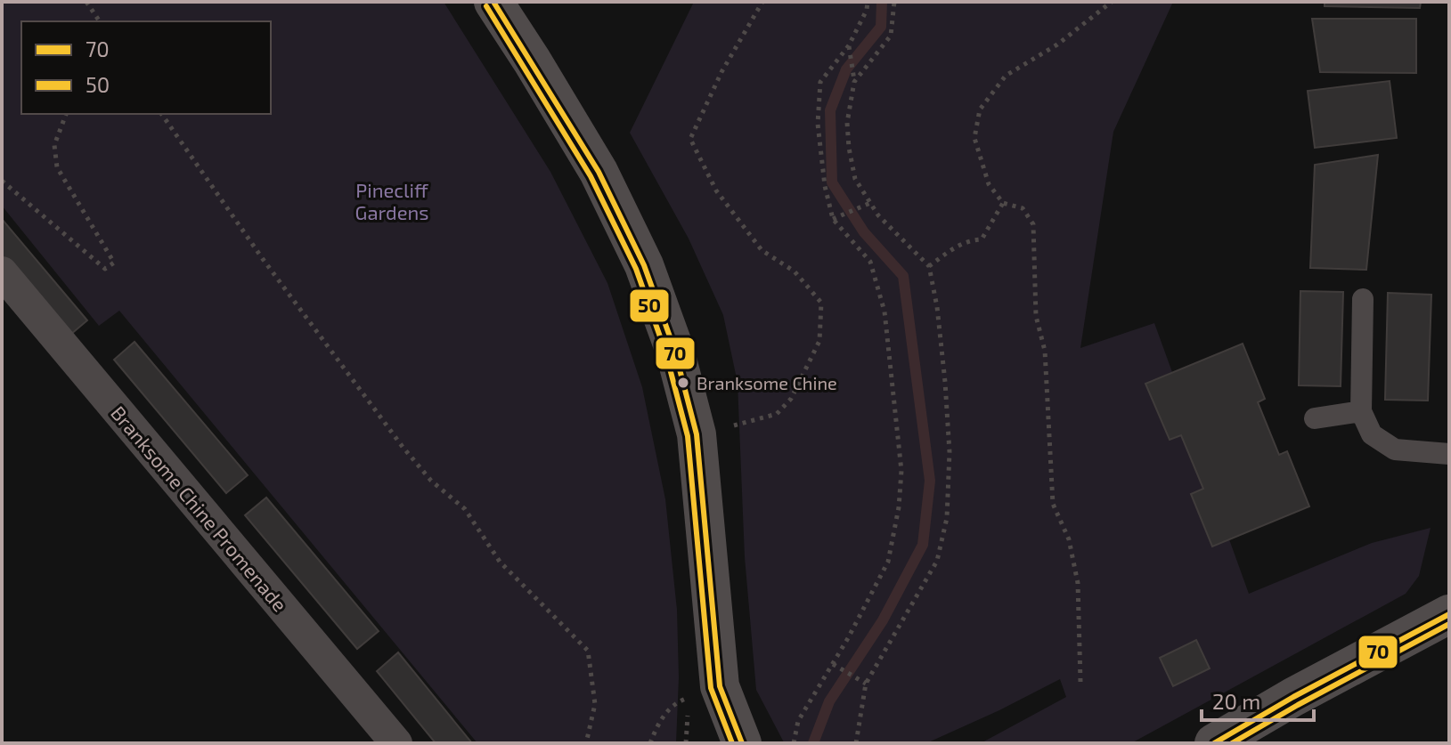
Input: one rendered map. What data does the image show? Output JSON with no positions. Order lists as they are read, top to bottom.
{
  "streets": {
    "street": ["Branksome Chine Promenade"]
  },
  "parks": ["Pinecliff Gardens"],
  "places": ["Branksome Chine"],
  "lines": ["transit line 70", "transit line 50"],
  "legend": ["70", "50"],
  "scale_bar": "20 m"
}
